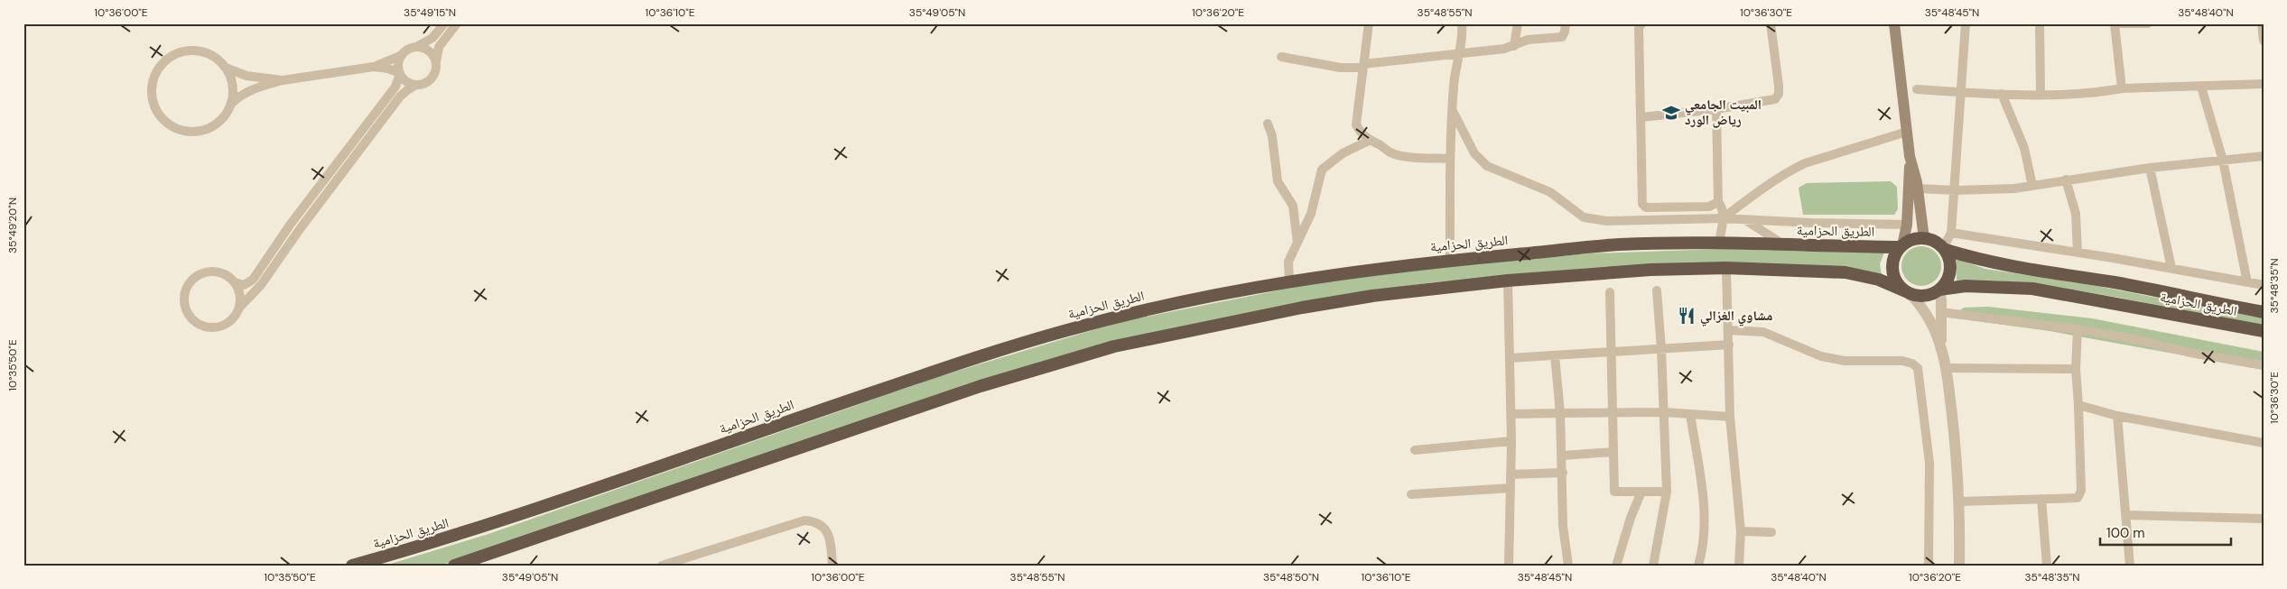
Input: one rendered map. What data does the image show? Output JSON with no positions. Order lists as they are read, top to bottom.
{
  "streets": {
    "highway": ["الطريق الحزامية"]
  },
  "places": {
    "school or university": ["المبيت الجامعي رياض الورد"],
    "restaurant": ["مشاوي الغزالي"]
  },
  "scale_bar": "100 m",
  "coordinates": [
    "10°36'00\"E",
    "35°49'15\"N",
    "10°36'10\"E",
    "35°49'05\"N",
    "10°36'20\"E",
    "35°48'55\"N",
    "10°36'30\"E",
    "35°48'45\"N",
    "35°48'40\"N",
    "35°49'20\"N",
    "35°48'35\"N",
    "10°35'50\"E",
    "35°48'50\"N"
  ]
}
